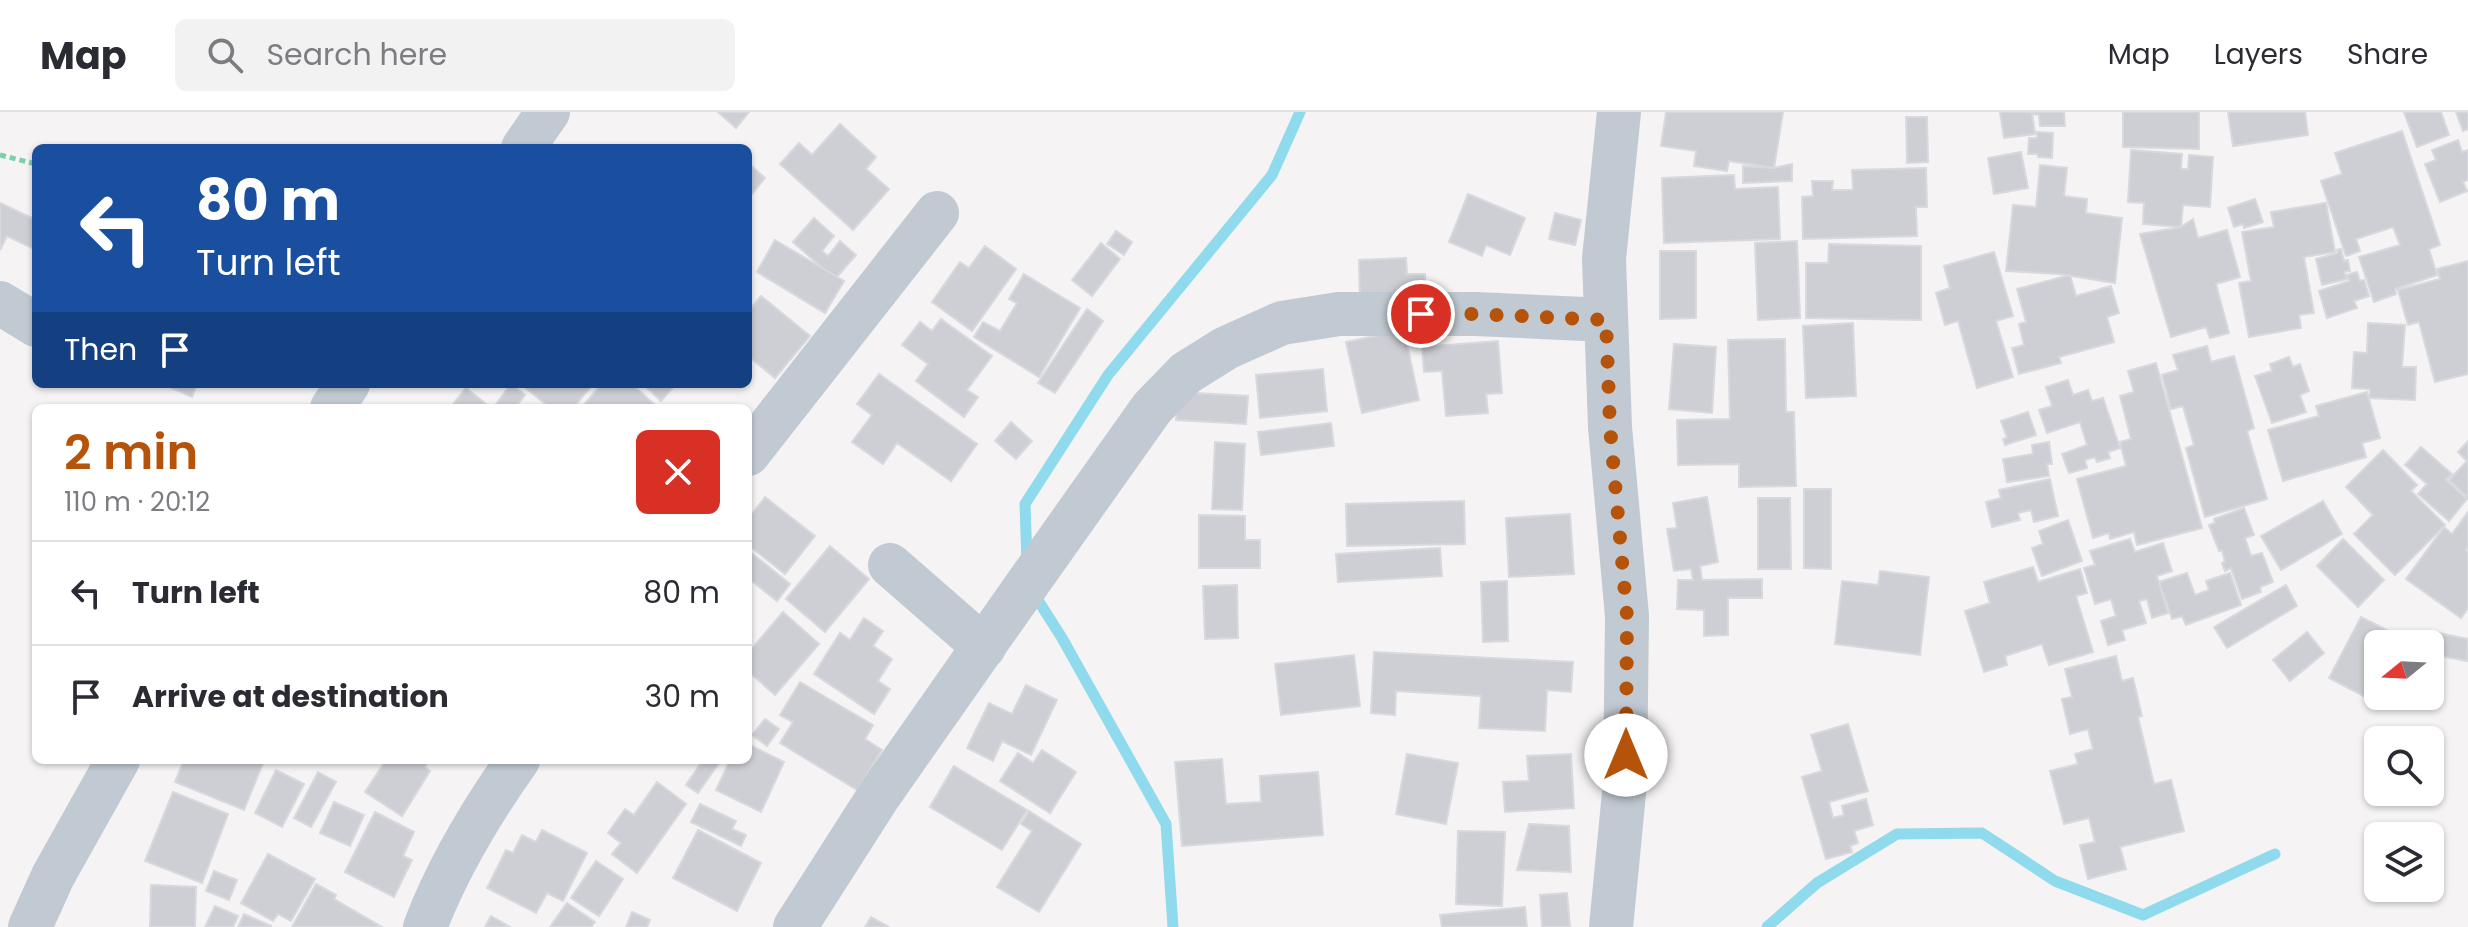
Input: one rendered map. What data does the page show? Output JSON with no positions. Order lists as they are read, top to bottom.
{
  "north": "left",
  "page": {
    "header": "Map",
    "search": "Search here",
    "nav": ["Map", "Layers", "Share"],
    "turn": ["80 m", "Turn left"],
    "then": "Then",
    "heading": ["2 min", "110 m · 20:12"],
    "list": [
      {
        "name": "Turn left",
        "value": "80 m"
      },
      {
        "name": "Arrive at destination",
        "value": "30 m"
      }
    ]
  }
}
